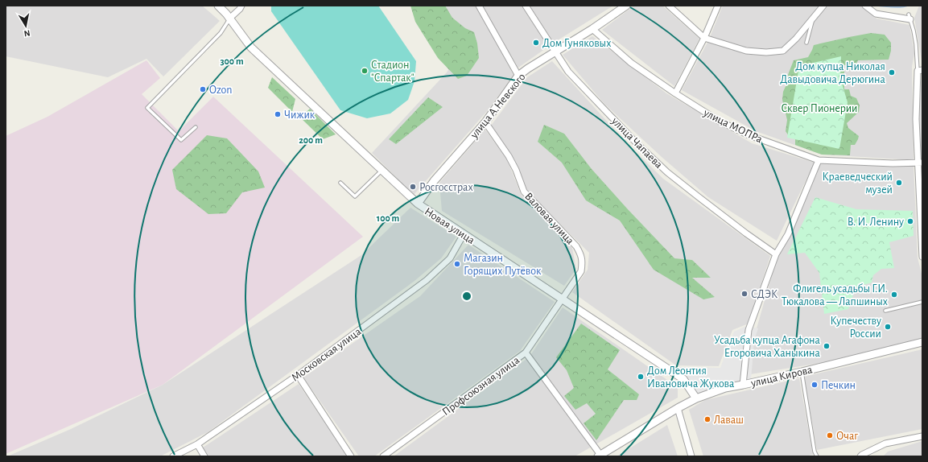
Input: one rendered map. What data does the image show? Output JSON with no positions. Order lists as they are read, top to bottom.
{
  "streets": {
    "street": [
      "улица А.Невского",
      "улица МОПРа",
      "улица Чапаева",
      "Валовая улица",
      "Новая улица",
      "Московская улица",
      "улица Кирова",
      "Профсоюзная улица"
    ]
  },
  "crossings": [
    ["улица А.Невского", "улица МОПРа"],
    ["улица А.Невского", "улица Чапаева"],
    ["улица А.Невского", "Валовая улица"],
    ["улица А.Невского", "Новая улица"],
    ["Валовая улица", "Профсоюзная улица"],
    ["Новая улица", "Московская улица"],
    ["Новая улица", "улица Кирова"],
    ["Новая улица", "Профсоюзная улица"]
  ],
  "parks": ["Сквер Пионерии"],
  "places": [
    "Дом Гуняковых",
    "Стадион \"Спартак\"",
    "Дом купца Николая Давыдовича Дерюгина",
    "Ozon",
    "Чижик",
    "Краеведческий музей",
    "Росгосстрах",
    "В. И. Ленину",
    "Магазин Горящих Путёвок",
    "СДЭК",
    "Флигель усадьбы Г.И. Тюкалова — Лапшиных",
    "Купечеству России",
    "Усадьба купца Агафона Егоровича Ханыкина",
    "Дом Леонтия Ивановича Жукова",
    "Печкин",
    "Лаваш",
    "Очаг"
  ],
  "north": "bottom",
  "rings": ["300 m", "200 m", "100 m"]
}
